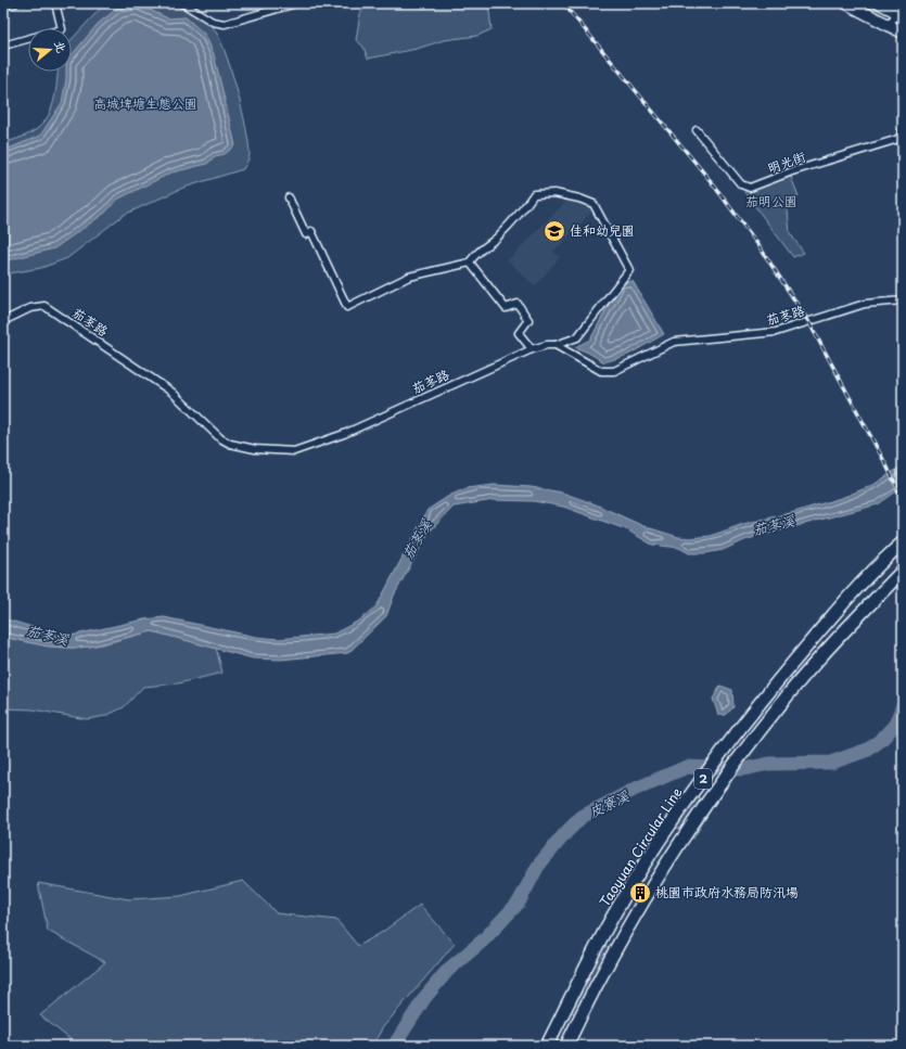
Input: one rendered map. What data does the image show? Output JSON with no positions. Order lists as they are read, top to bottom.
{
  "streets": {
    "highway": ["2", "Taoyuan Circular Line"],
    "street": ["明光街", "茄苳路"]
  },
  "water": ["茄苳溪", "皮寮溪"],
  "parks": ["高城埤塘生態公園", "茄明公園"],
  "places": {
    "school or university": ["佳和幼兒園"],
    "building": ["桃園市政府水務局防汛場"]
  },
  "north": "right"
}
